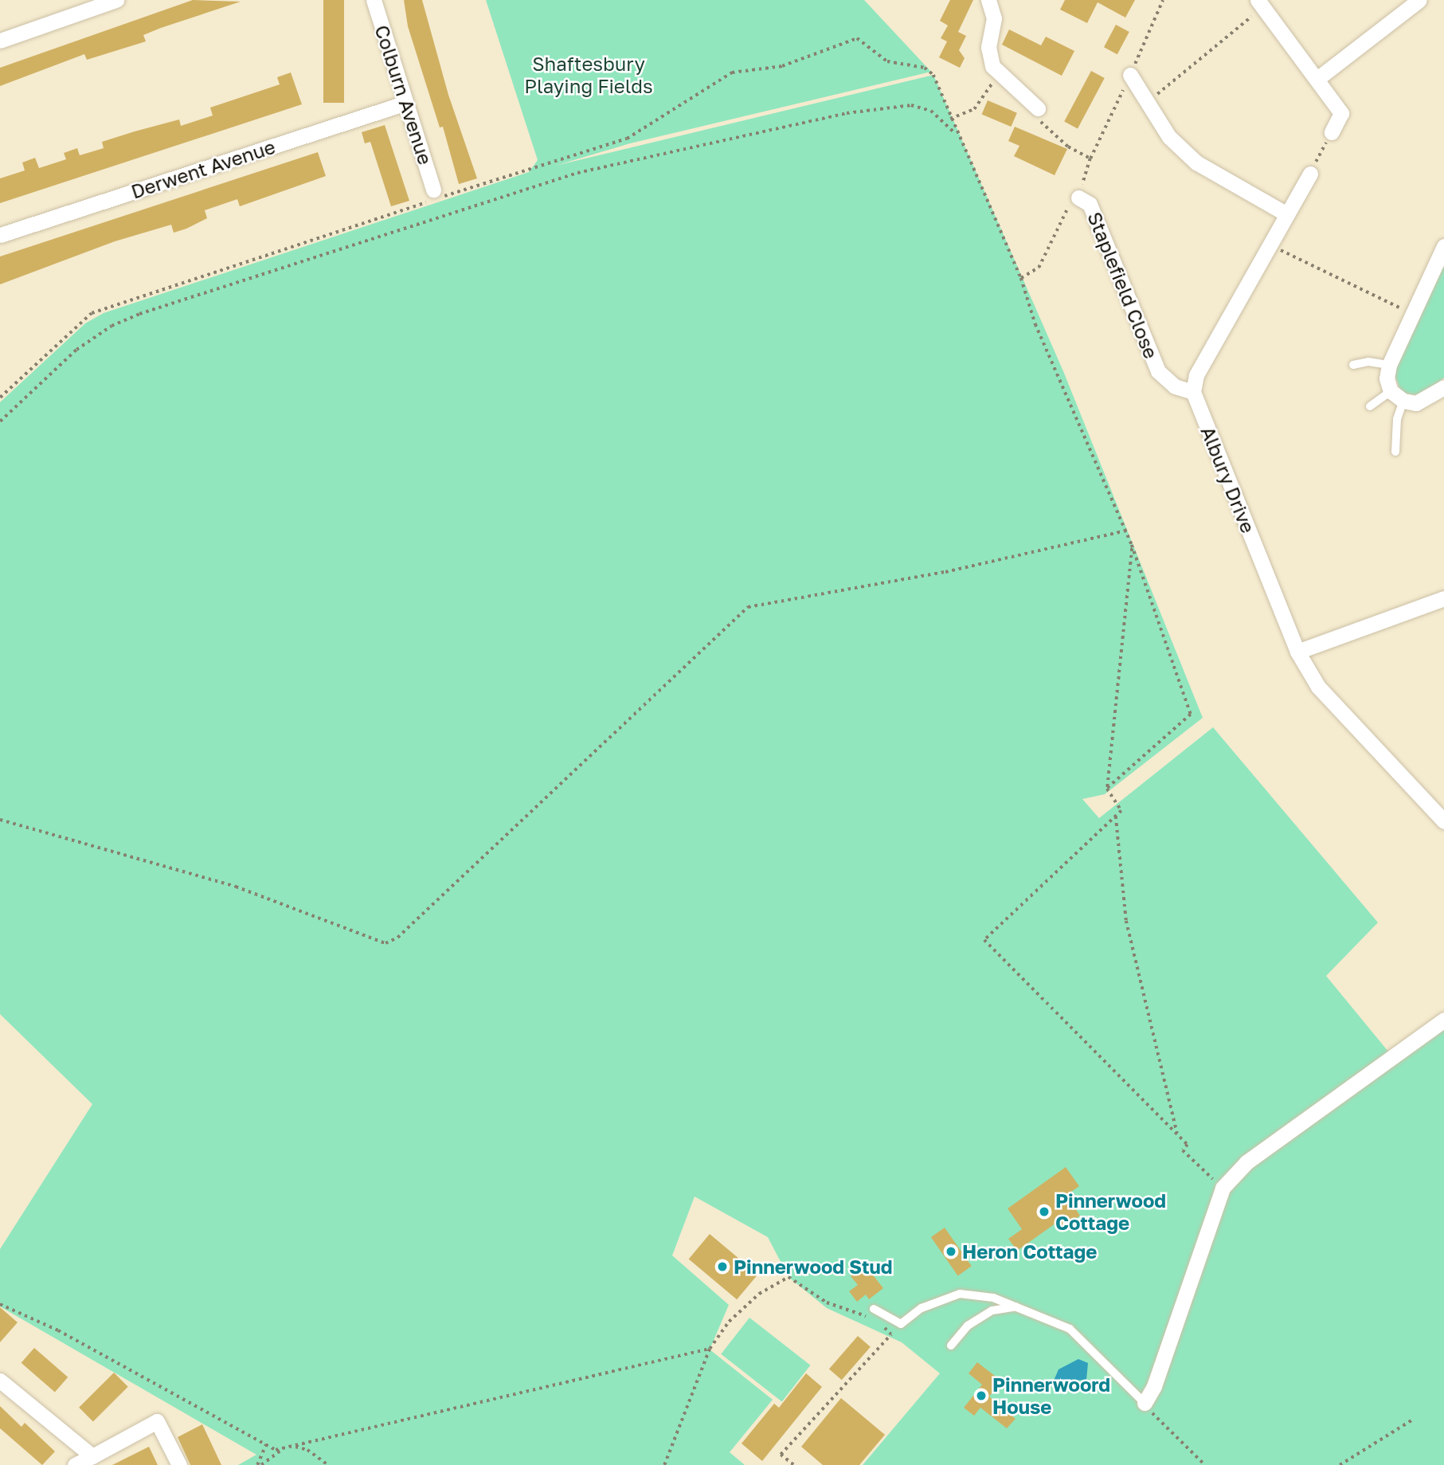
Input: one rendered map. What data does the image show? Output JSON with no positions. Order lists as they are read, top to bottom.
{
  "streets": {
    "street": [
      "Colburn Avenue",
      "Derwent Avenue",
      "Staplefield Close",
      "Albury Drive"
    ]
  },
  "crossings": [
    ["Colburn Avenue", "Derwent Avenue"],
    ["Staplefield Close", "Albury Drive"]
  ],
  "parks": ["Shaftesbury Playing Fields"],
  "places": [
    "Pinnerwood Cottage",
    "Heron Cottage",
    "Pinnerwood Stud",
    "Pinnerwoord House"
  ]
}
